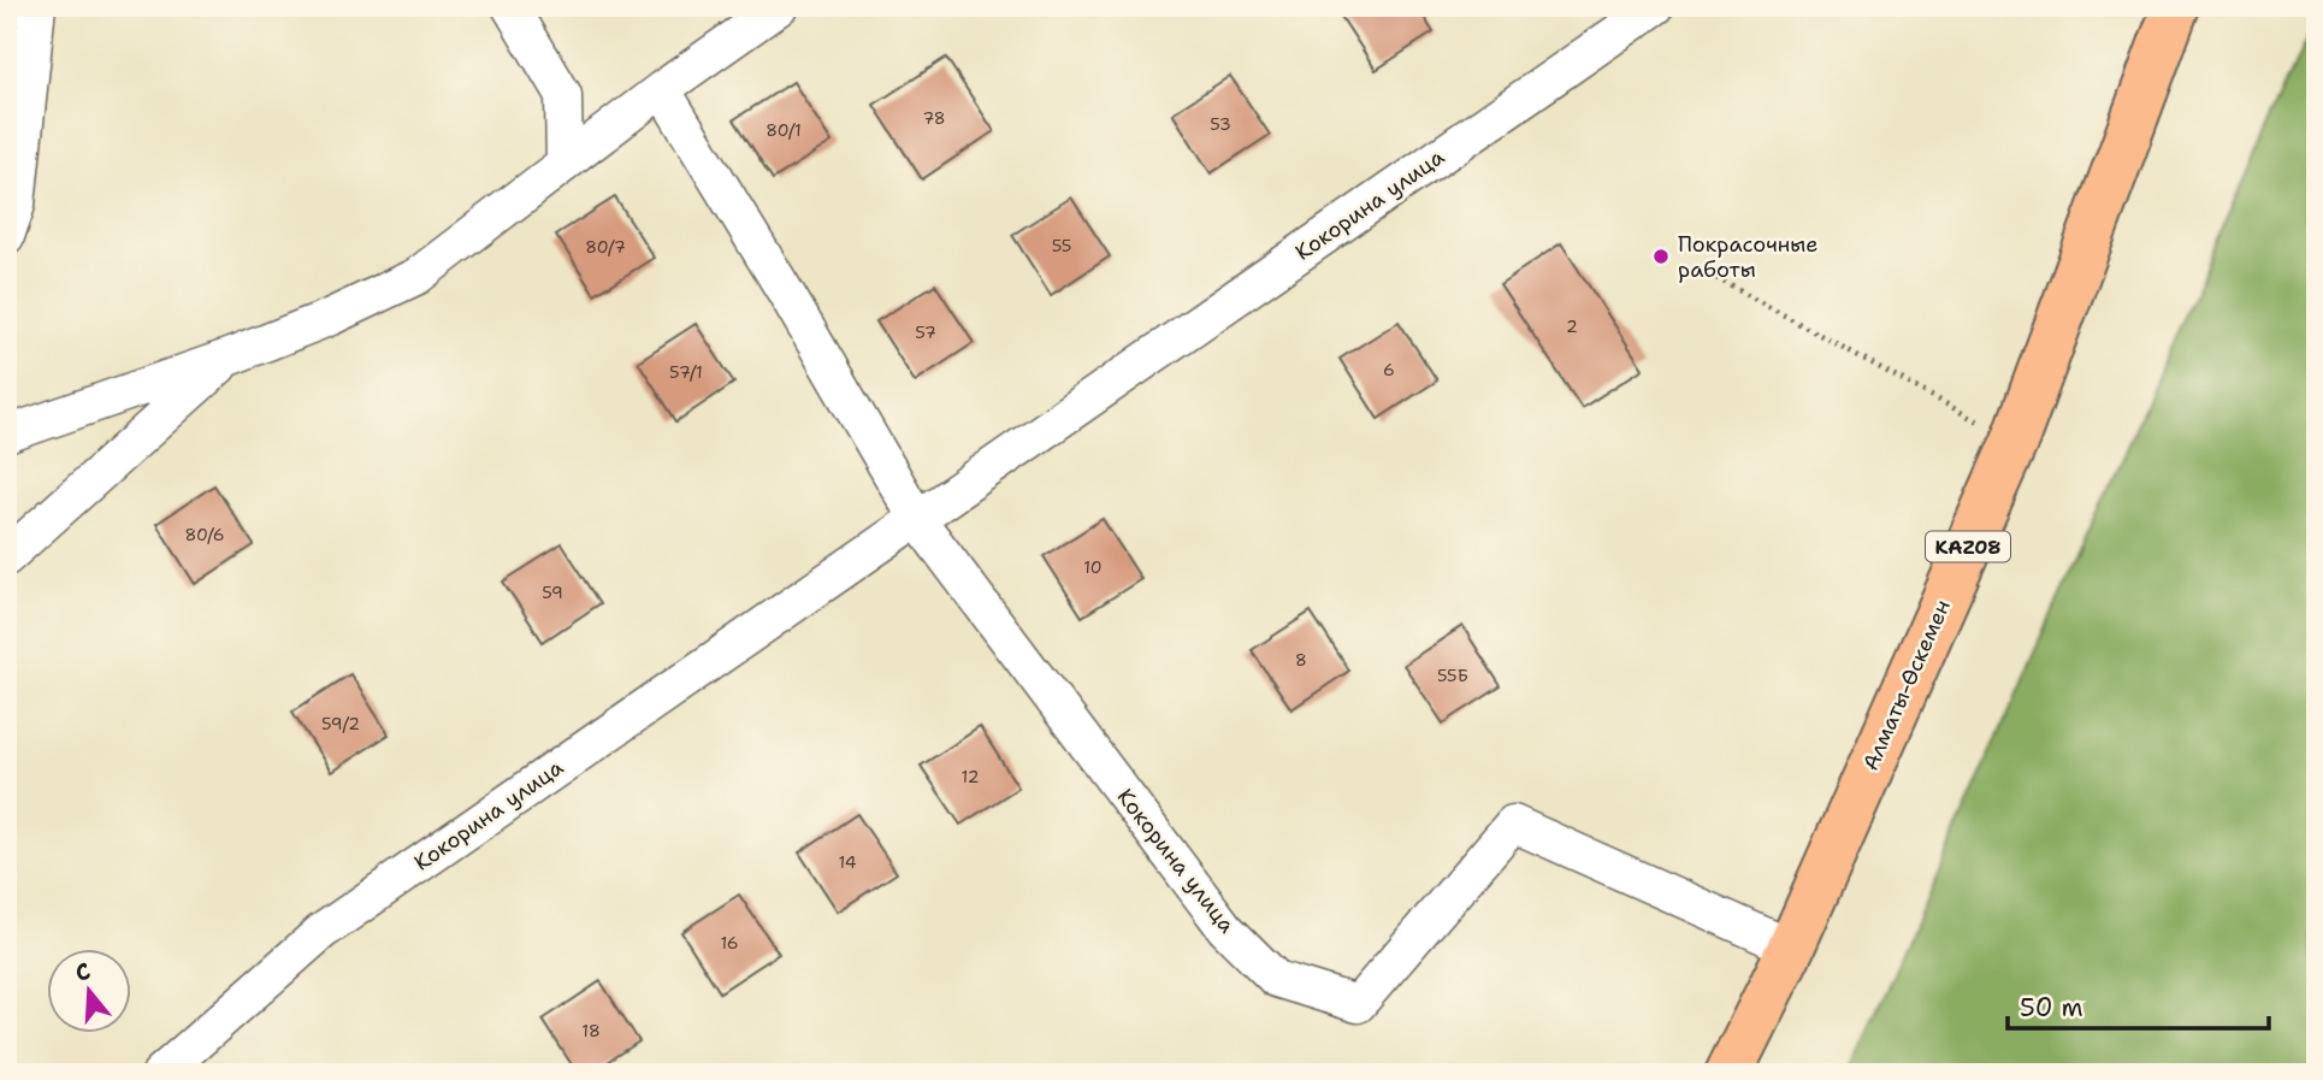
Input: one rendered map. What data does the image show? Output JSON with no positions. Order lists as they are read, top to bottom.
{
  "streets": {
    "highway": ["KAZ08", "Алматы-Өскемен"],
    "street": ["Кокорина улица"]
  },
  "crossings": [
    ["Кокорина улица", "Алматы-Өскемен"]
  ],
  "places": ["Покрасочные работы"],
  "house_numbers": [
    "78",
    "53",
    "80/1",
    "55",
    "80/7",
    "2",
    "57",
    "6",
    "57/1",
    "80/6",
    "10",
    "59",
    "8",
    "55Б",
    "59/2",
    "12",
    "14",
    "16",
    "18"
  ],
  "scale_bar": "50 m",
  "north": "top"
}
